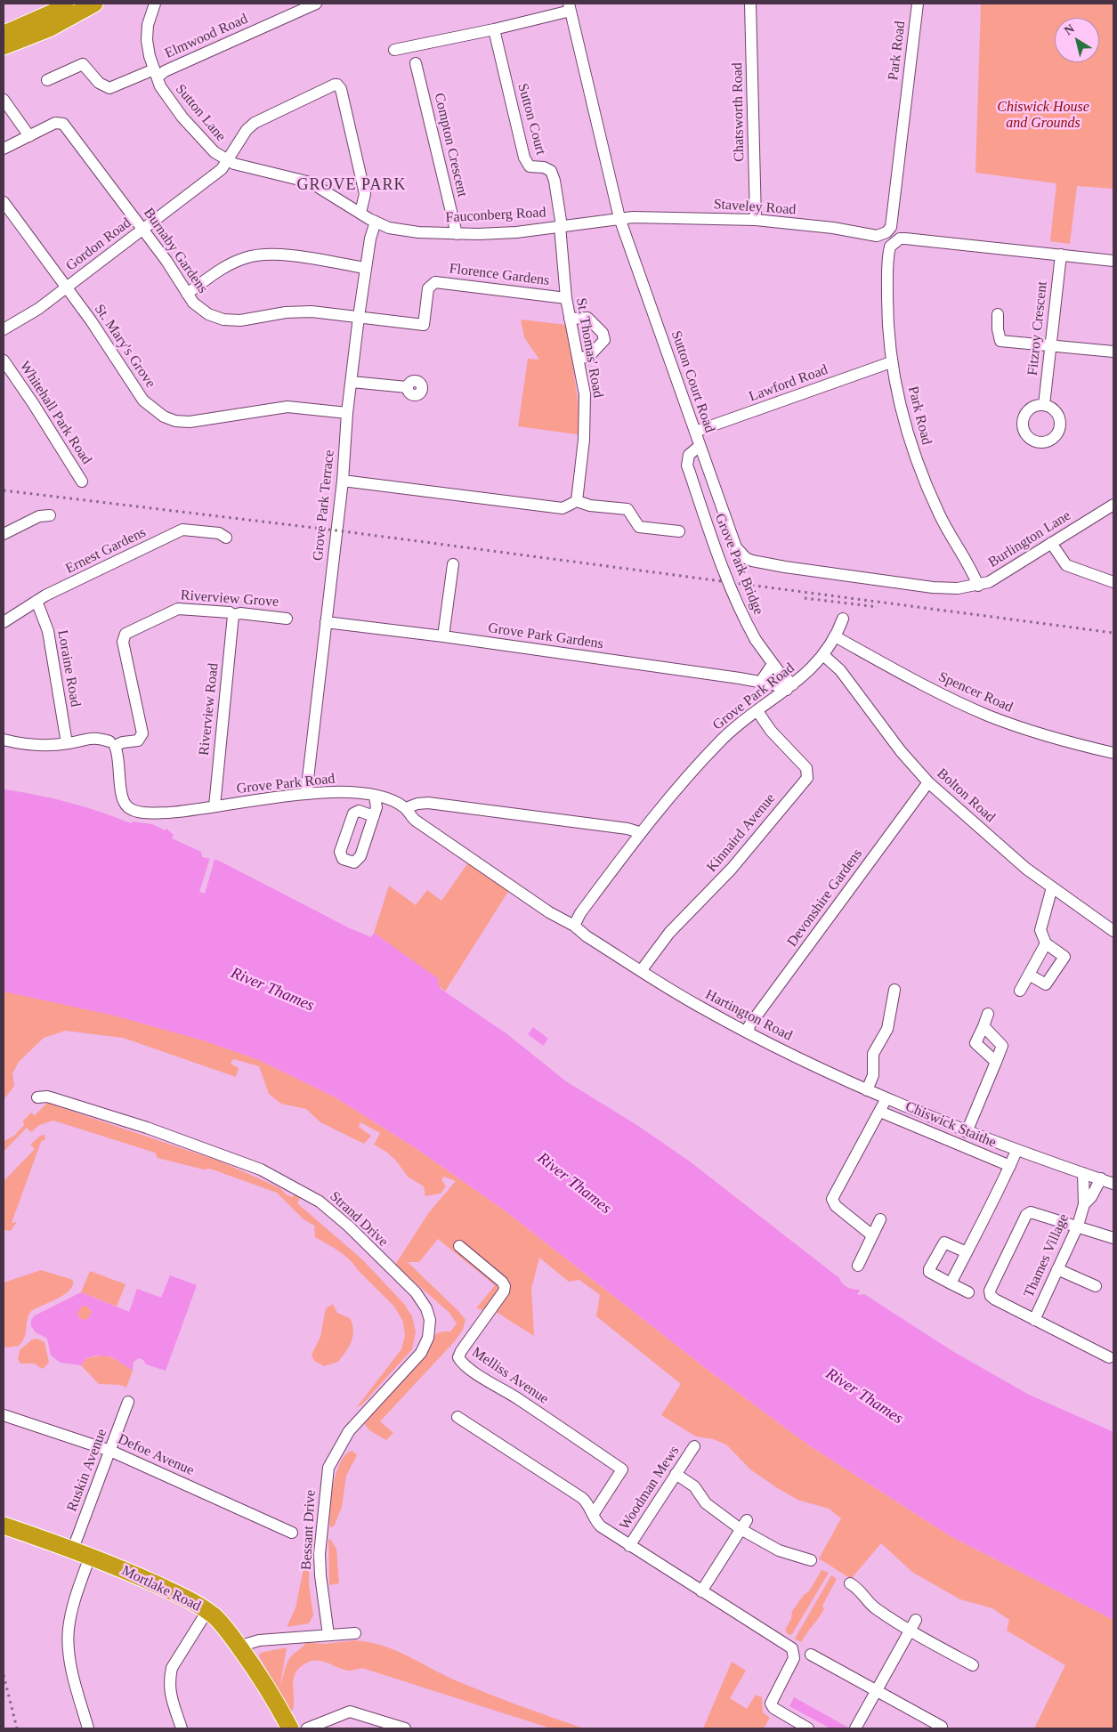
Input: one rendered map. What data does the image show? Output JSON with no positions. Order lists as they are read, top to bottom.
{
  "streets": {
    "highway": ["Mortlake Road"],
    "street": [
      "Elmwood Road",
      "Park Road",
      "Chatsworth Road",
      "Sutton Lane",
      "Sutton Court",
      "Compton Crescent",
      "Staveley Road",
      "Fauconberg Road",
      "Gordon Road",
      "Burnaby Gardens",
      "Florence Gardens",
      "Fitzroy Crescent",
      "St. Mary's Grove",
      "St. Thomas' Road",
      "Sutton Court Road",
      "Lawford Road",
      "Whitehall Park Road",
      "Grove Park Terrace",
      "Burlington Lane",
      "Ernest Gardens",
      "Grove Park Bridge",
      "Riverview Grove",
      "Grove Park Gardens",
      "Loraine Road",
      "Spencer Road",
      "Grove Park Road",
      "Riverview Road",
      "Bolton Road",
      "Kinnaird Avenue",
      "Devonshire Gardens",
      "Hartington Road",
      "Chiswick Staithe",
      "Strand Drive",
      "Thames Village",
      "Melliss Avenue",
      "Defoe Avenue",
      "Ruskin Avenue",
      "Woodman Mews",
      "Bessant Drive"
    ]
  },
  "crossings": [
    ["Elmwood Road", "Sutton Lane"],
    ["Park Road", "Staveley Road"],
    ["Park Road", "Fitzroy Crescent"],
    ["Park Road", "Lawford Road"],
    ["Park Road", "Burlington Lane"],
    ["Chatsworth Road", "Staveley Road"],
    ["Sutton Lane", "Fauconberg Road"],
    ["Sutton Lane", "Gordon Road"],
    ["Sutton Court", "Fauconberg Road"],
    ["Sutton Court", "St. Thomas' Road"],
    ["Compton Crescent", "Fauconberg Road"],
    ["Staveley Road", "Fauconberg Road"],
    ["Staveley Road", "Sutton Court Road"],
    ["Fauconberg Road", "Gordon Road"],
    ["Fauconberg Road", "St. Thomas' Road"],
    ["Fauconberg Road", "Sutton Court Road"],
    ["Fauconberg Road", "Grove Park Terrace"],
    ["Gordon Road", "Burnaby Gardens"],
    ["Gordon Road", "St. Mary's Grove"],
    ["Burnaby Gardens", "Florence Gardens"],
    ["Burnaby Gardens", "Grove Park Terrace"],
    ["Florence Gardens", "St. Thomas' Road"],
    ["Florence Gardens", "Grove Park Terrace"],
    ["St. Mary's Grove", "Grove Park Terrace"],
    ["Sutton Court Road", "Lawford Road"],
    ["Sutton Court Road", "Burlington Lane"],
    ["Sutton Court Road", "Grove Park Bridge"],
    ["Grove Park Terrace", "Grove Park Gardens"],
    ["Grove Park Terrace", "Grove Park Road"],
    ["Ernest Gardens", "Loraine Road"],
    ["Grove Park Bridge", "Grove Park Gardens"],
    ["Grove Park Bridge", "Grove Park Road"],
    ["Riverview Grove", "Grove Park Road"],
    ["Riverview Grove", "Riverview Road"],
    ["Grove Park Gardens", "Grove Park Road"],
    ["Spencer Road", "Grove Park Road"],
    ["Grove Park Road", "Riverview Road"],
    ["Grove Park Road", "Bolton Road"],
    ["Grove Park Road", "Kinnaird Avenue"],
    ["Grove Park Road", "Hartington Road"],
    ["Bolton Road", "Devonshire Gardens"],
    ["Kinnaird Avenue", "Hartington Road"],
    ["Devonshire Gardens", "Hartington Road"],
    ["Hartington Road", "Chiswick Staithe"],
    ["Hartington Road", "Thames Village"],
    ["Strand Drive", "Bessant Drive"],
    ["Defoe Avenue", "Ruskin Avenue"],
    ["Ruskin Avenue", "Mortlake Road"]
  ],
  "districts": ["GROVE PARK"],
  "water": ["River Thames"],
  "parks": ["Chiswick House and Grounds"],
  "north": "top left"
}
